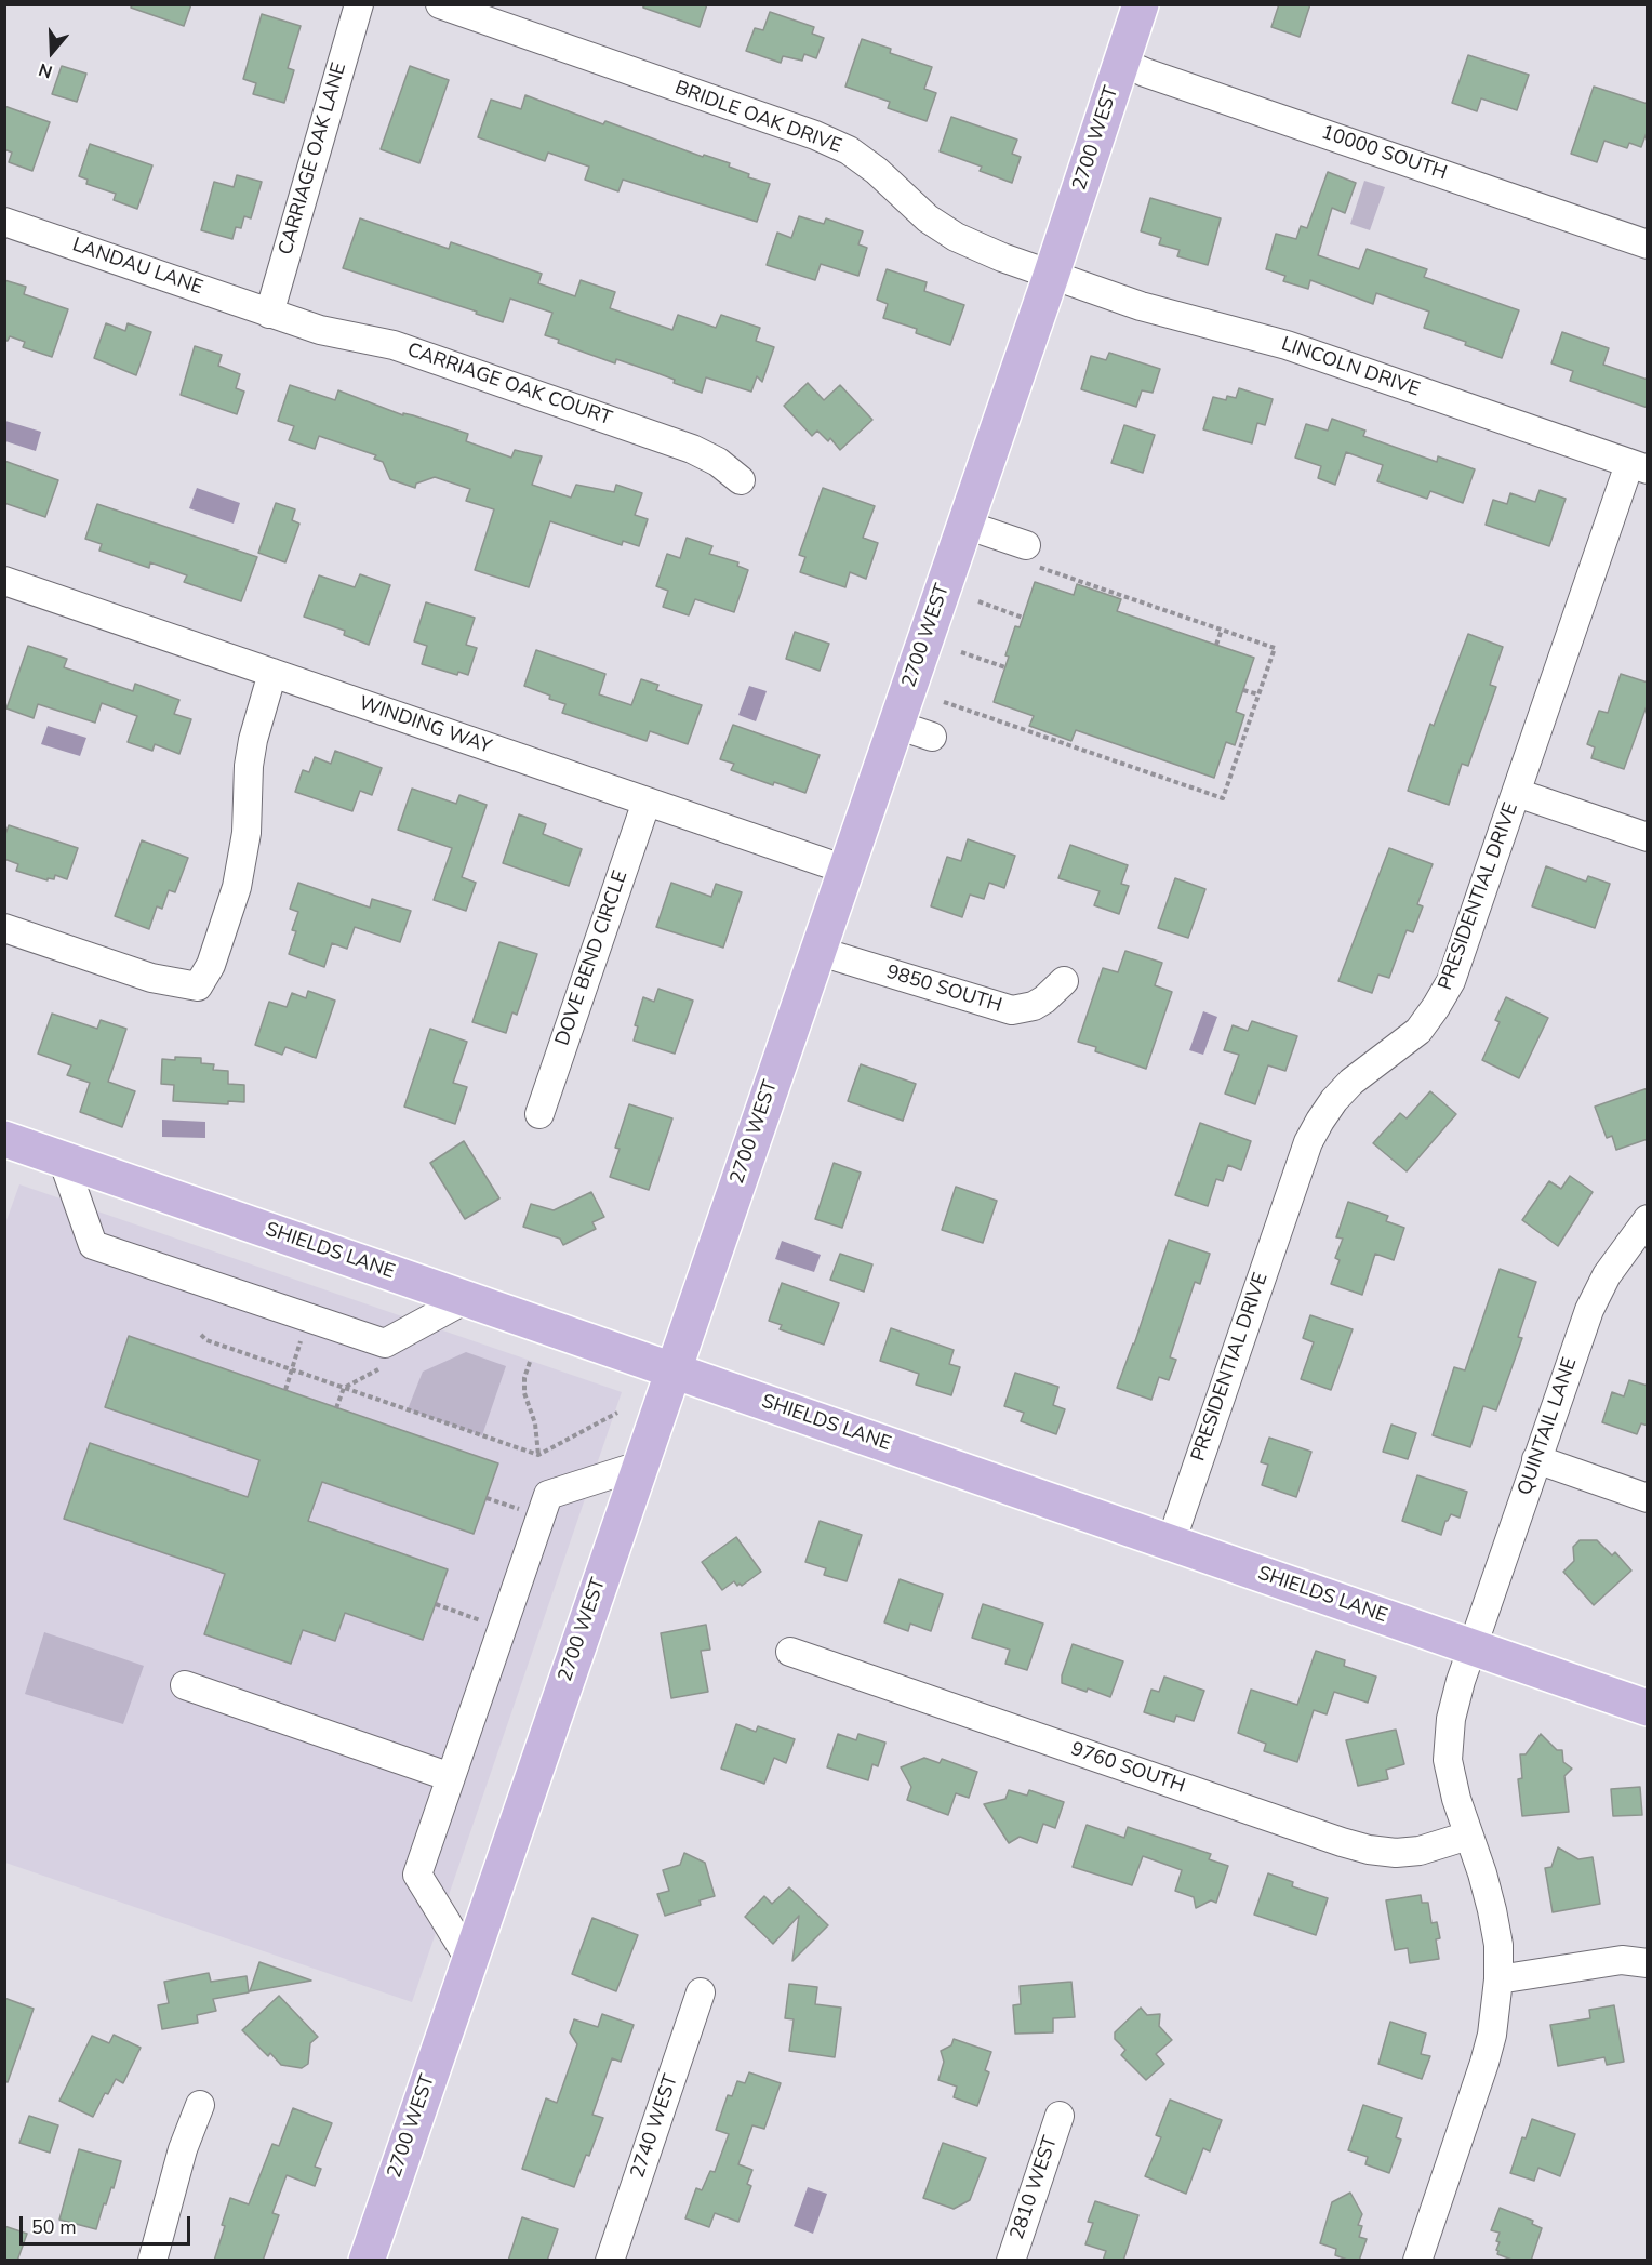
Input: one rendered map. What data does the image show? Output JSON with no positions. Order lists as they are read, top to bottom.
{
  "streets": {
    "main road": ["2700 WEST", "SHIELDS LANE"],
    "street": [
      "BRIDLE OAK DRIVE",
      "10000 SOUTH",
      "CARRIAGE OAK LANE",
      "LANDAU LANE",
      "LINCOLN DRIVE",
      "CARRIAGE OAK COURT",
      "WINDING WAY",
      "PRESIDENTIAL DRIVE",
      "DOVE BEND CIRCLE",
      "9850 SOUTH",
      "QUINTAIL LANE",
      "9760 SOUTH",
      "2740 WEST",
      "2810 WEST"
    ]
  },
  "crossings": [
    ["BRIDLE OAK DRIVE", "2700 WEST"],
    ["BRIDLE OAK DRIVE", "LINCOLN DRIVE"],
    ["2700 WEST", "10000 SOUTH"],
    ["2700 WEST", "LINCOLN DRIVE"],
    ["2700 WEST", "WINDING WAY"],
    ["2700 WEST", "9850 SOUTH"],
    ["2700 WEST", "SHIELDS LANE"],
    ["CARRIAGE OAK LANE", "LANDAU LANE"],
    ["CARRIAGE OAK LANE", "CARRIAGE OAK COURT"],
    ["LANDAU LANE", "CARRIAGE OAK COURT"],
    ["LINCOLN DRIVE", "PRESIDENTIAL DRIVE"],
    ["WINDING WAY", "DOVE BEND CIRCLE"],
    ["PRESIDENTIAL DRIVE", "SHIELDS LANE"],
    ["SHIELDS LANE", "QUINTAIL LANE"],
    ["QUINTAIL LANE", "9760 SOUTH"]
  ],
  "scale_bar": "50 m",
  "north": "bottom"
}
